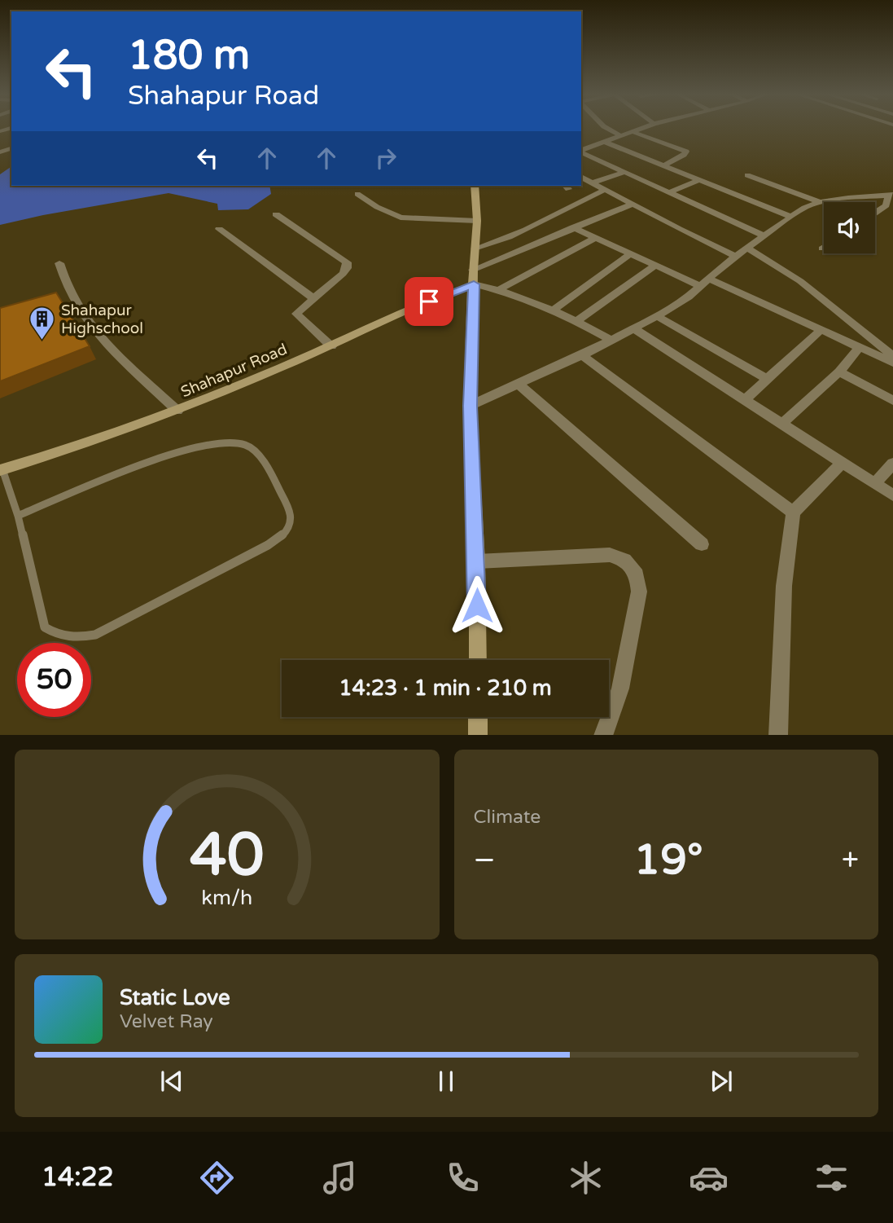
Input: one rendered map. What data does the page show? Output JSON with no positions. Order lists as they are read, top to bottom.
{
  "streets": {
    "main road": ["Shahapur Road"]
  },
  "places": {
    "building": ["Shahapur Highschool"]
  },
  "page": {
    "turn": ["180 m", "Shahapur Road"],
    "limit": "50",
    "trip": "14:23 · 1 min · 210 m",
    "tile": "Climate",
    "heat": ["−", "19°", "+"],
    "song": ["Static Love", "Velvet Ray"],
    "tabs": "14:22",
    "gauge": ["40", "km/h"]
  }
}
